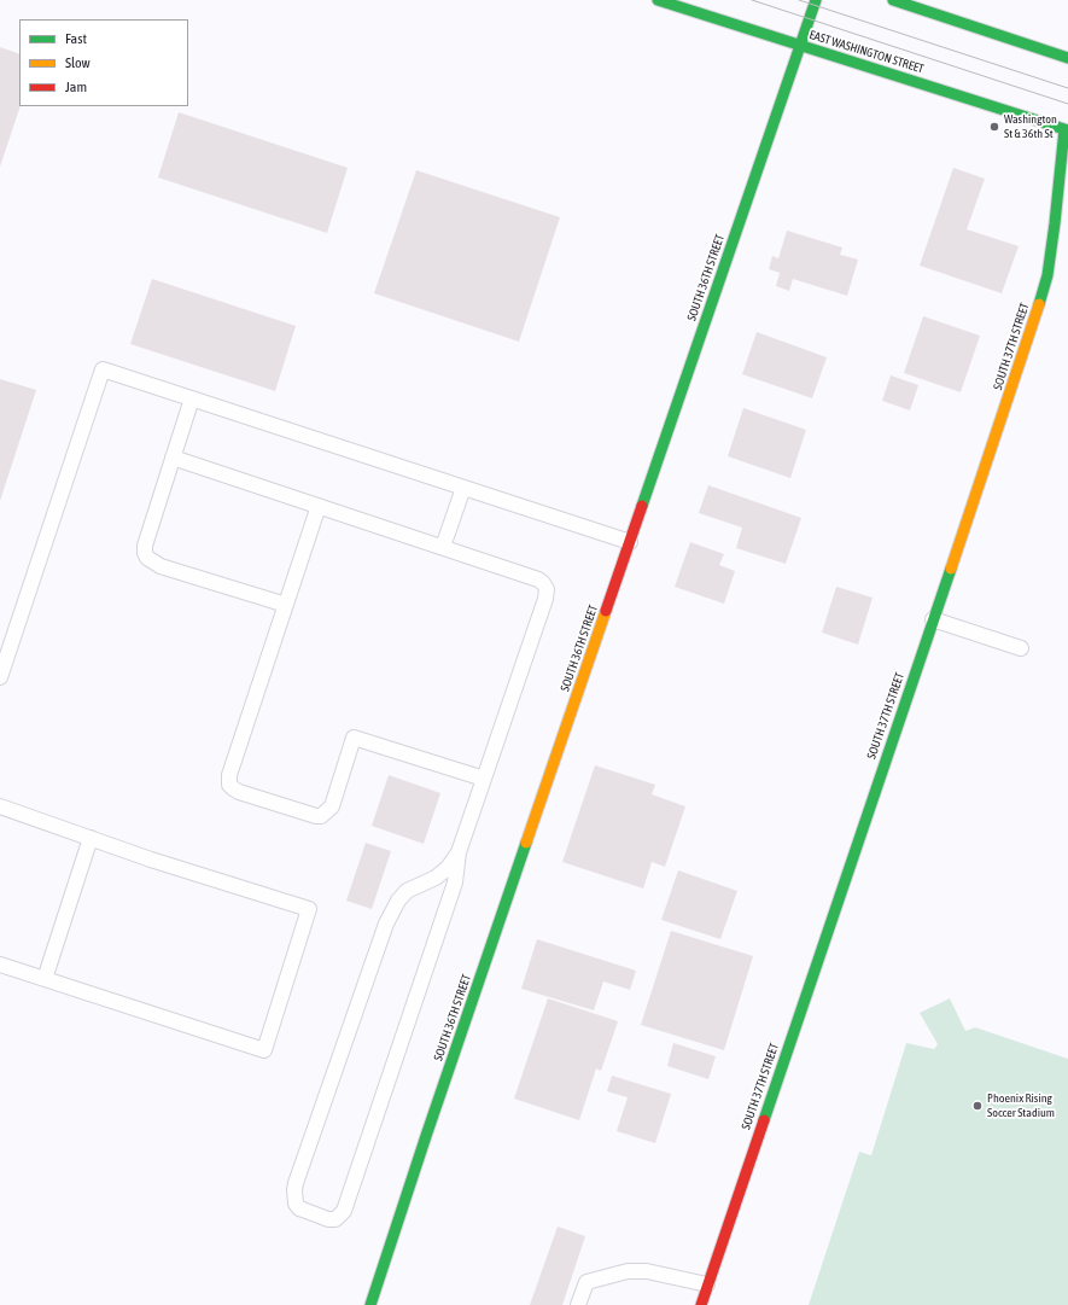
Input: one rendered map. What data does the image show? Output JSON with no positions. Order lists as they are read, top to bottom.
{
  "streets": {
    "street": ["EAST WASHINGTON STREET", "SOUTH 36TH STREET", "SOUTH 37TH STREET"]
  },
  "crossings": [
    ["EAST WASHINGTON STREET", "SOUTH 36TH STREET"],
    ["EAST WASHINGTON STREET", "SOUTH 37TH STREET"]
  ],
  "places": ["Washington St & 36th St", "Phoenix Rising Soccer Stadium"],
  "legend": ["Fast", "Slow", "Jam"]
}
